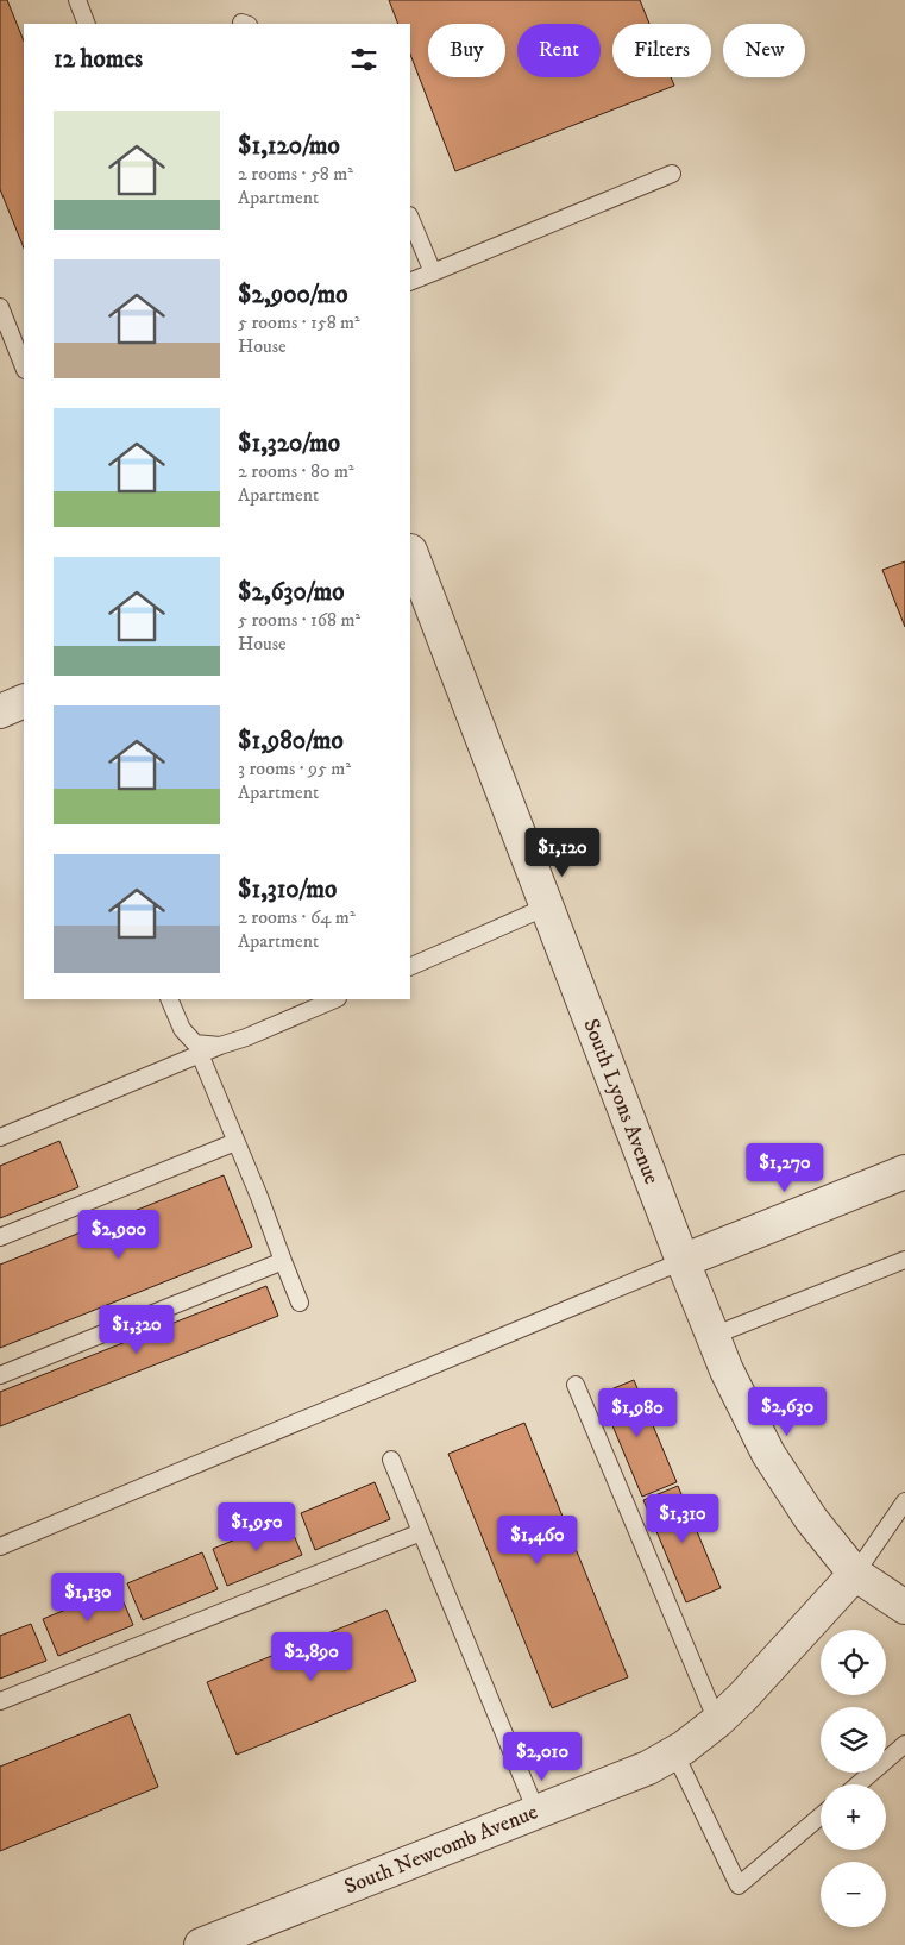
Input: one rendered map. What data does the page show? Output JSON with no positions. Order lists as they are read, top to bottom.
{
  "streets": {
    "street": ["South Lyons Avenue", "South Newcomb Avenue"]
  },
  "crossings": [
    ["South Lyons Avenue", "South Newcomb Avenue"]
  ],
  "page": {
    "chip": [
      "Buy",
      "Rent",
      "Filters",
      "New"
    ],
    "heading": "12 homes",
    "list": [
      {
        "name": "$1,120/mo",
        "note": "2 rooms · 58 m² · Apartment"
      },
      {
        "name": "$2,900/mo",
        "note": "5 rooms · 158 m² · House"
      },
      {
        "name": "$1,320/mo",
        "note": "2 rooms · 80 m² · Apartment"
      },
      {
        "name": "$2,630/mo",
        "note": "5 rooms · 168 m² · House"
      },
      {
        "name": "$1,980/mo",
        "note": "3 rooms · 95 m² · Apartment"
      },
      {
        "name": "$1,310/mo",
        "note": "2 rooms · 64 m² · Apartment"
      }
    ],
    "price": [
      "$1,120",
      "$1,270",
      "$2,900",
      "$1,320",
      "$2,630",
      "$1,980",
      "$1,310",
      "$1,950",
      "$1,460",
      "$1,130",
      "$2,890",
      "$2,010"
    ],
    "map_buttons": ["+", "−"]
  }
}
